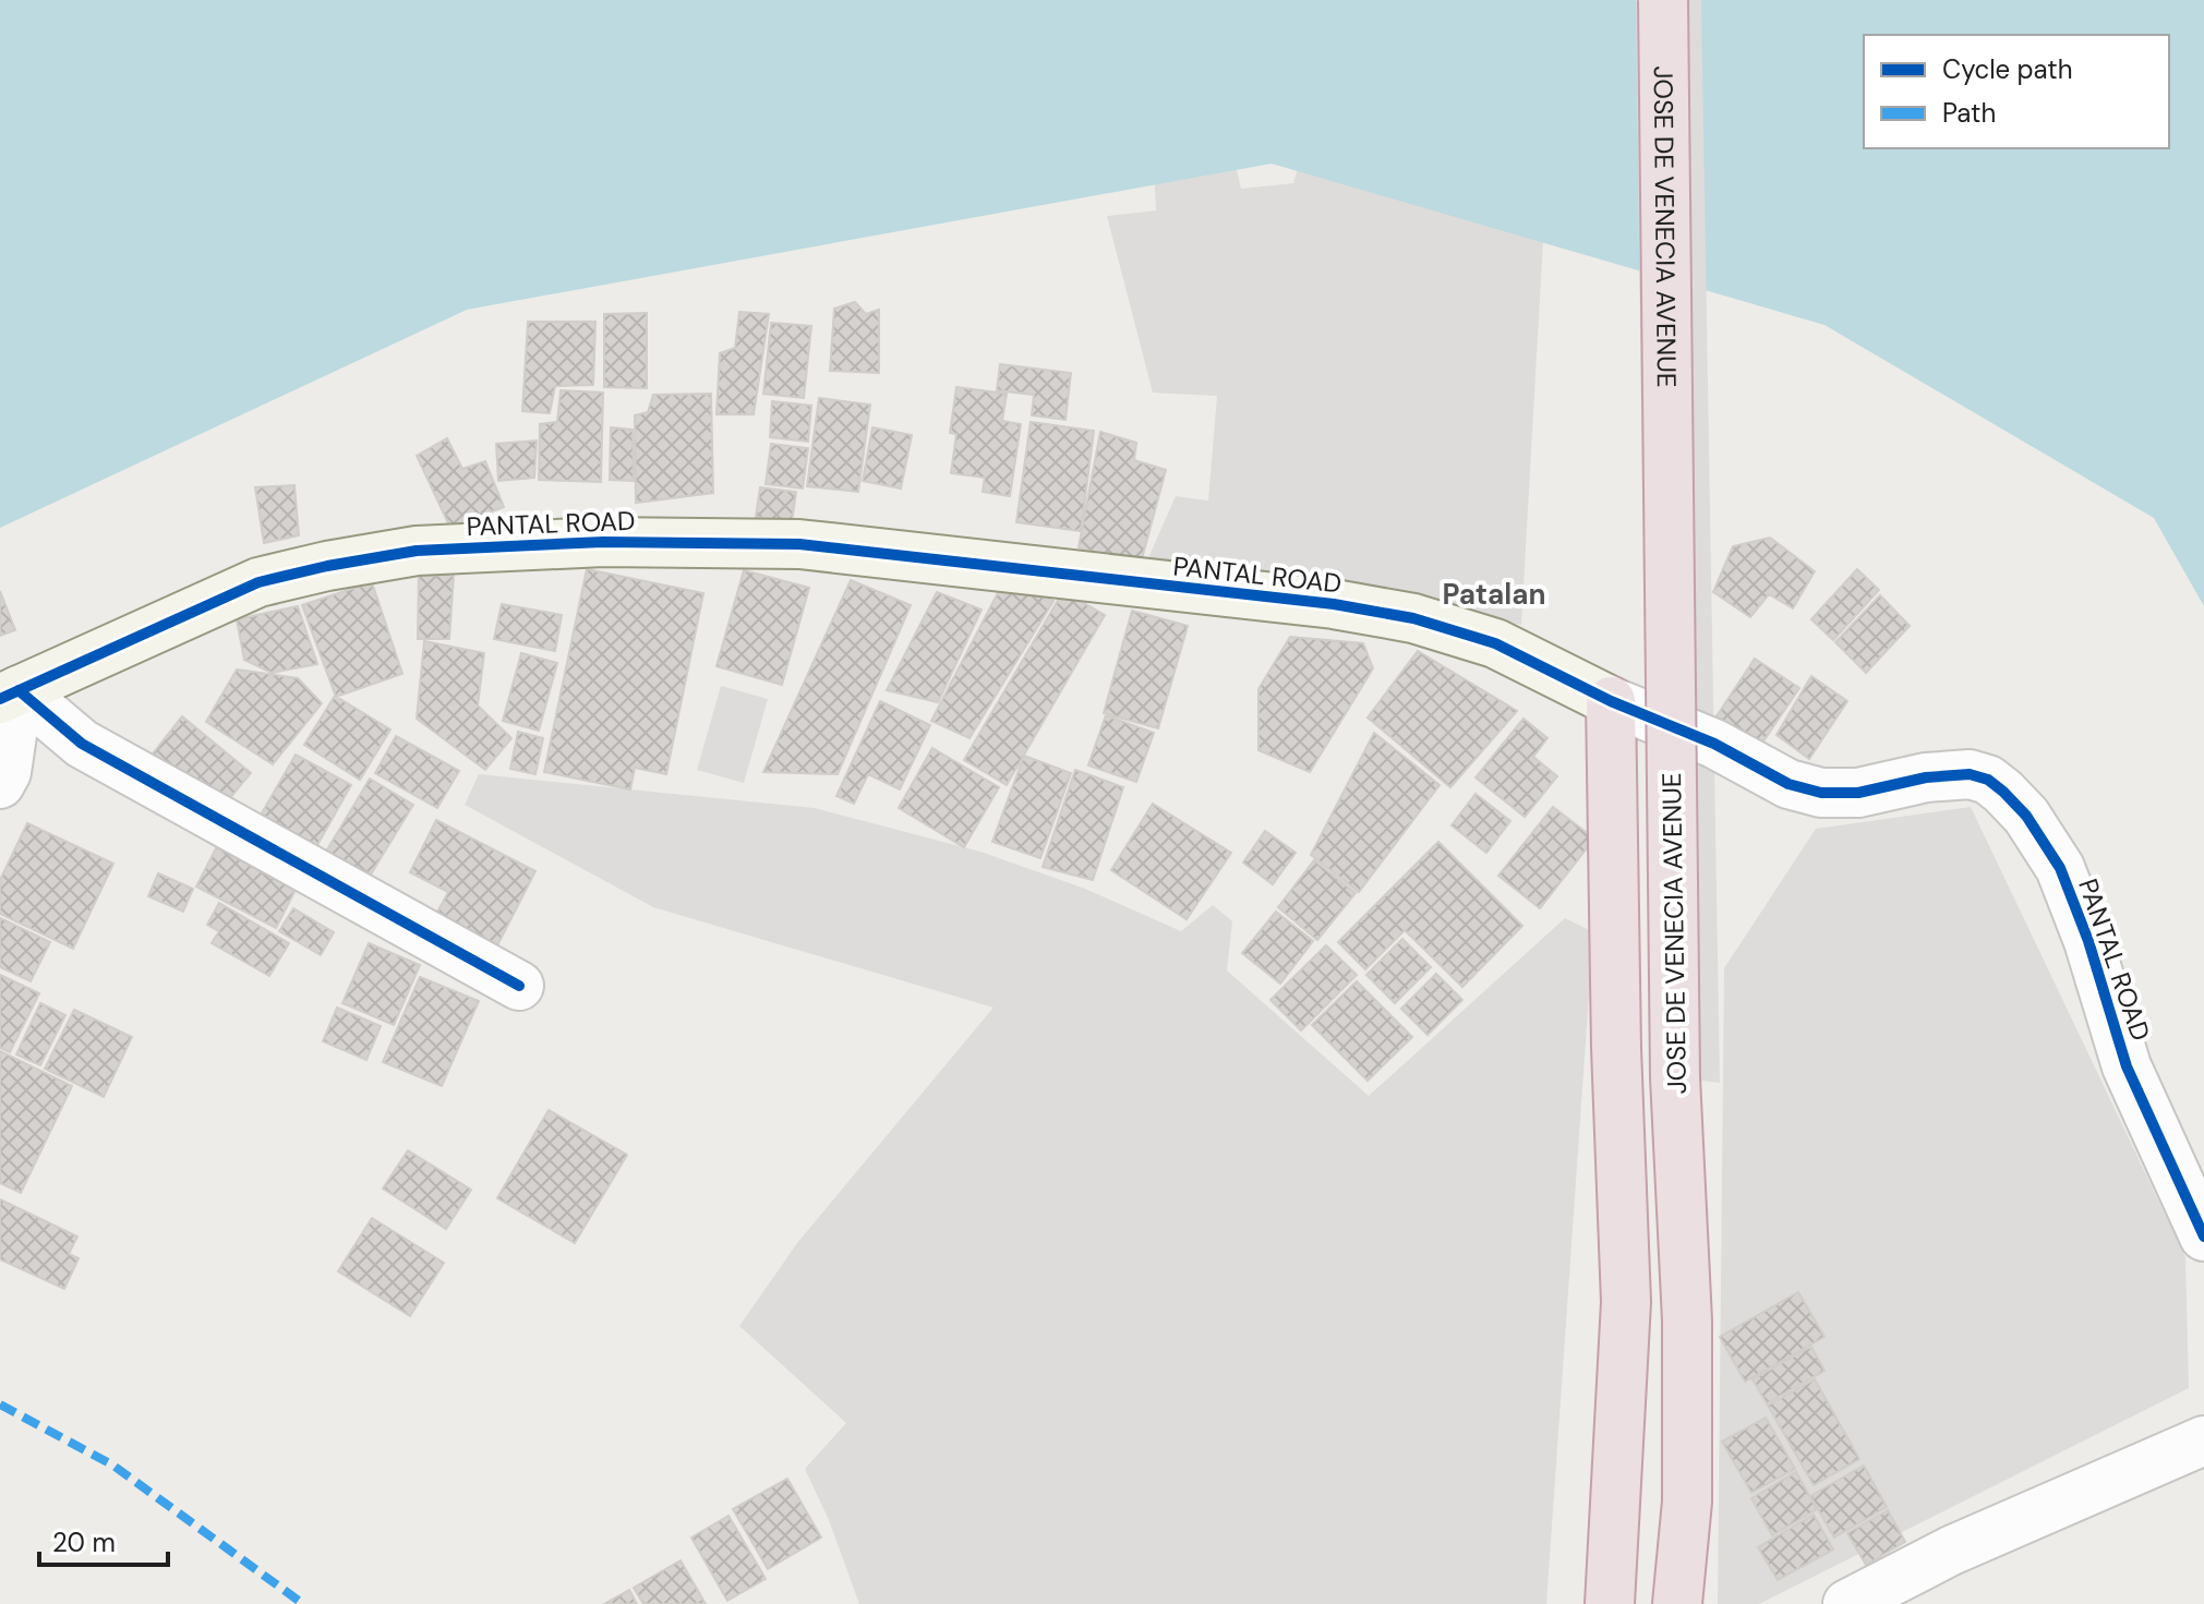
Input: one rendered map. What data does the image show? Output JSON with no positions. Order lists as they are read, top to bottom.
{
  "streets": {
    "highway": ["JOSE DE VENECIA AVENUE"],
    "street": ["PANTAL ROAD"]
  },
  "districts": ["Patalan"],
  "legend": ["Cycle path", "Path"],
  "scale_bar": "20 m"
}
